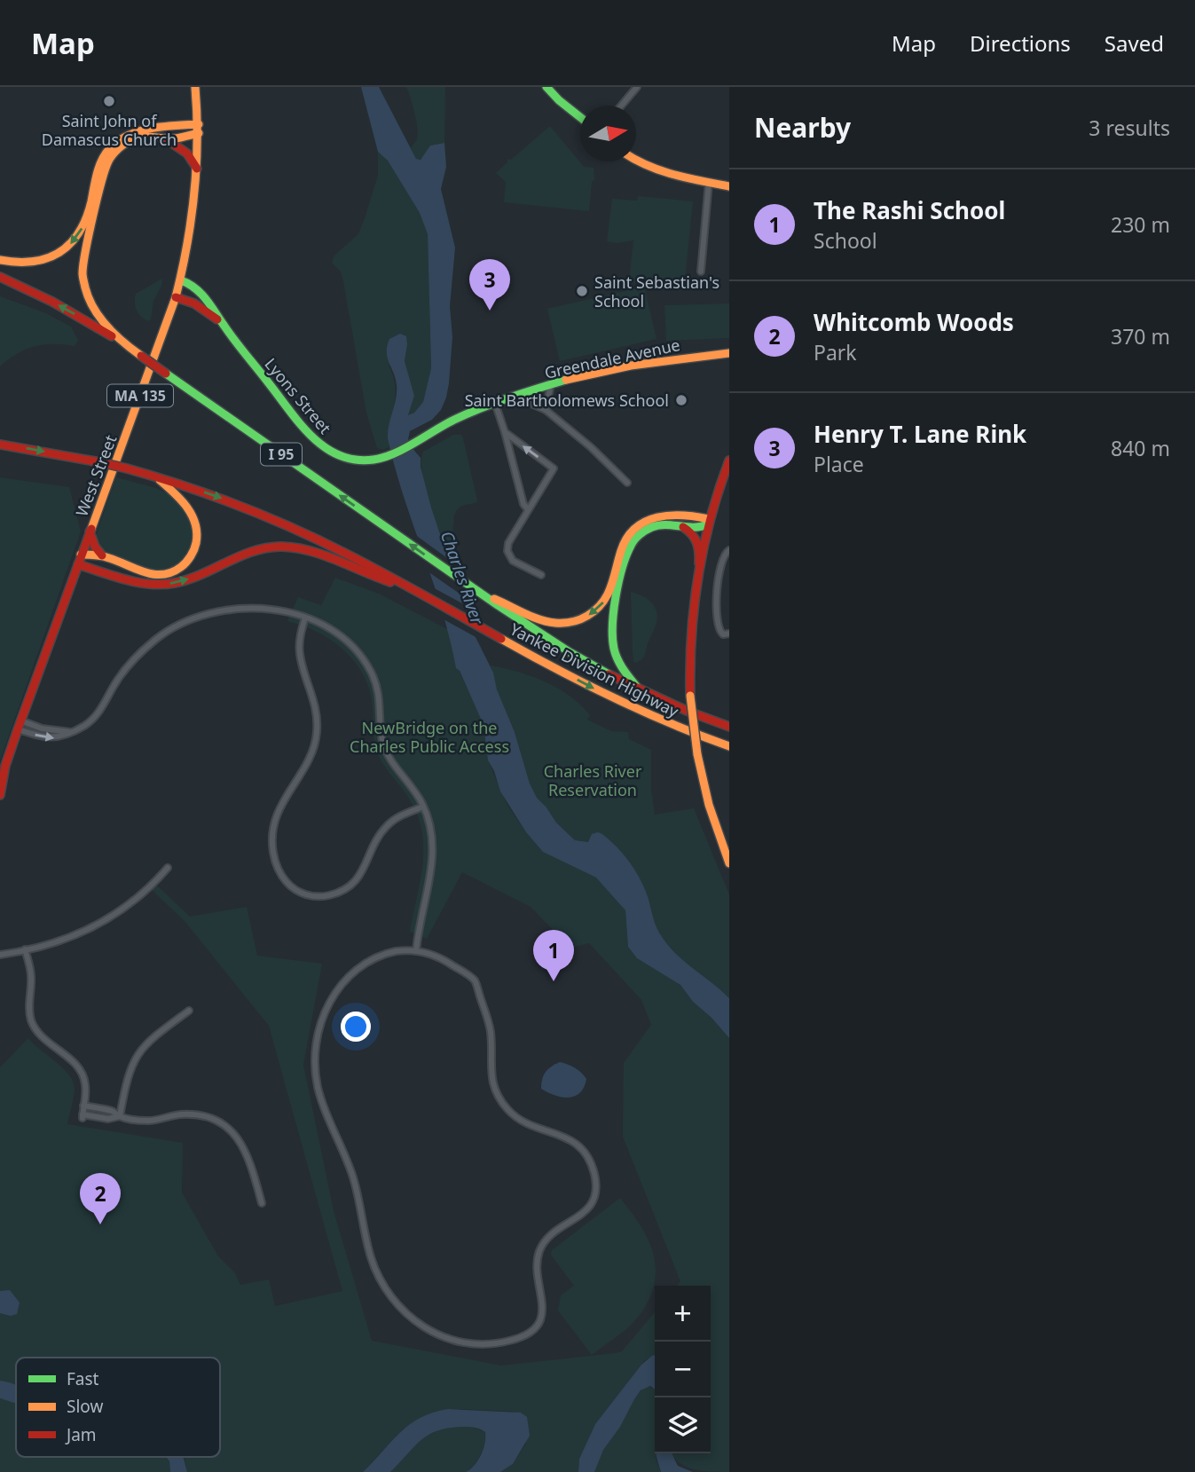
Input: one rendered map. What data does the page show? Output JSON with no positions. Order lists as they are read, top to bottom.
{
  "streets": {
    "main road": [
      "Greendale Avenue",
      "MA 135",
      "Lyons Street",
      "I 95",
      "West Street",
      "Yankee Division Highway"
    ]
  },
  "crossings": [
    ["Greendale Avenue", "Lyons Street"],
    ["Lyons Street", "West Street"],
    ["I 95", "Yankee Division Highway"]
  ],
  "water": ["Charles River"],
  "parks": ["NewBridge on the Charles Public Access", "Charles River Reservation"],
  "places": ["Saint John of Damascus Church", "Saint Sebastian's School", "Saint Bartholomews School"],
  "legend": ["Fast", "Slow", "Jam"],
  "north": "right",
  "page": {
    "header": "Map",
    "nav": ["Map", "Directions", "Saved"],
    "heading": ["Nearby", "3 results"],
    "list": [
      {
        "mark": "1",
        "name": "The Rashi School",
        "note": "School",
        "value": "230 m"
      },
      {
        "mark": "2",
        "name": "Whitcomb Woods",
        "note": "Park",
        "value": "370 m"
      },
      {
        "mark": "3",
        "name": "Henry T. Lane Rink",
        "note": "Place",
        "value": "840 m"
      }
    ],
    "pins": ["3", "1", "2"],
    "map_buttons": ["+", "−"]
  }
}
